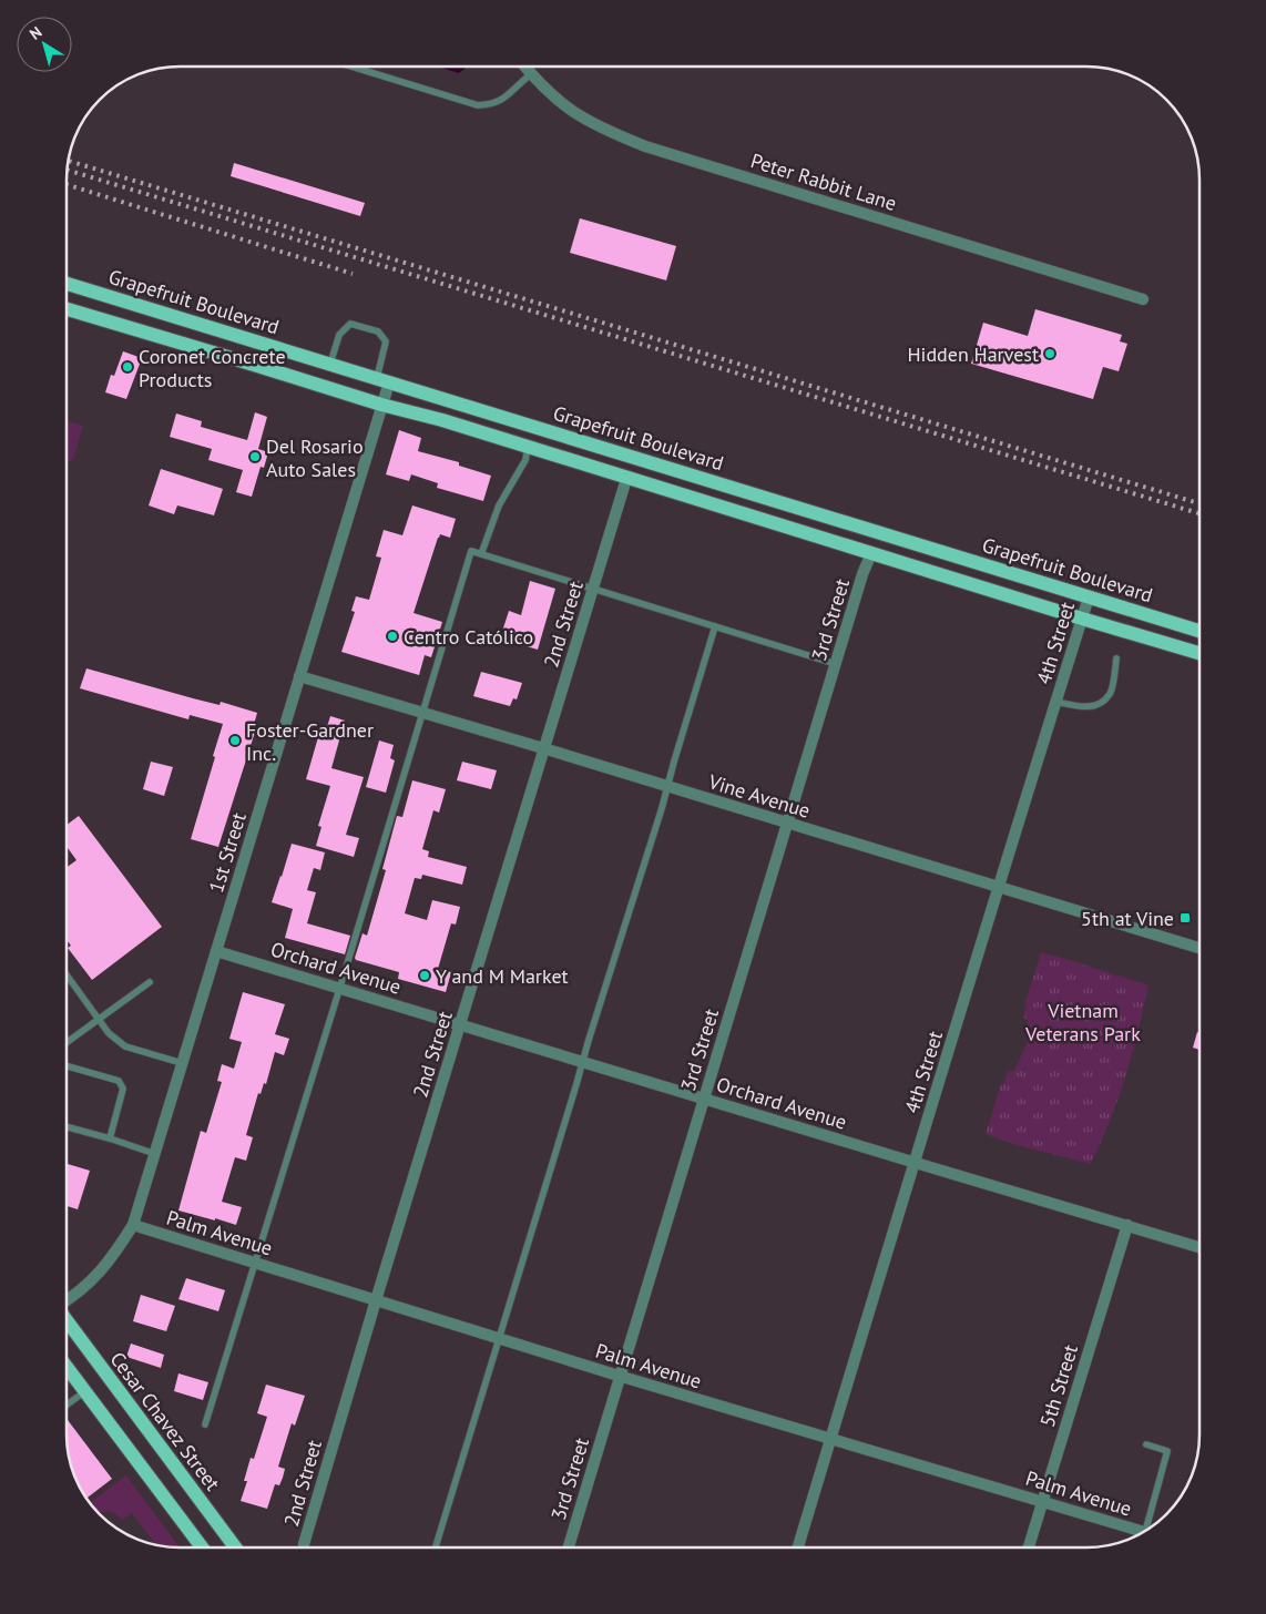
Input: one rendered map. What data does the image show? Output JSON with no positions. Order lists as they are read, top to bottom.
{
  "streets": {
    "main road": ["Grapefruit Boulevard", "Cesar Chavez Street"],
    "street": [
      "Peter Rabbit Lane",
      "3rd Street",
      "2nd Street",
      "4th Street",
      "Vine Avenue",
      "1st Street",
      "Orchard Avenue",
      "Palm Avenue",
      "5th Street"
    ]
  },
  "crossings": [
    ["Grapefruit Boulevard", "4th Street"],
    ["Grapefruit Boulevard", "1st Street"],
    ["3rd Street", "Vine Avenue"],
    ["3rd Street", "Orchard Avenue"],
    ["3rd Street", "Palm Avenue"],
    ["2nd Street", "Vine Avenue"],
    ["2nd Street", "Orchard Avenue"],
    ["2nd Street", "Palm Avenue"],
    ["4th Street", "Vine Avenue"],
    ["4th Street", "Orchard Avenue"],
    ["4th Street", "Palm Avenue"],
    ["Vine Avenue", "1st Street"],
    ["1st Street", "Orchard Avenue"],
    ["1st Street", "Palm Avenue"],
    ["Orchard Avenue", "5th Street"],
    ["Palm Avenue", "5th Street"]
  ],
  "parks": ["Vietnam Veterans Park"],
  "places": {
    "other": [
      "Hidden Harvest",
      "Coronet Concrete Products",
      "Del Rosario Auto Sales",
      "Centro Católico",
      "Foster-Gardner Inc.",
      "Y and M Market"
    ],
    "transit": ["5th at Vine"]
  },
  "north": "top left"
}
